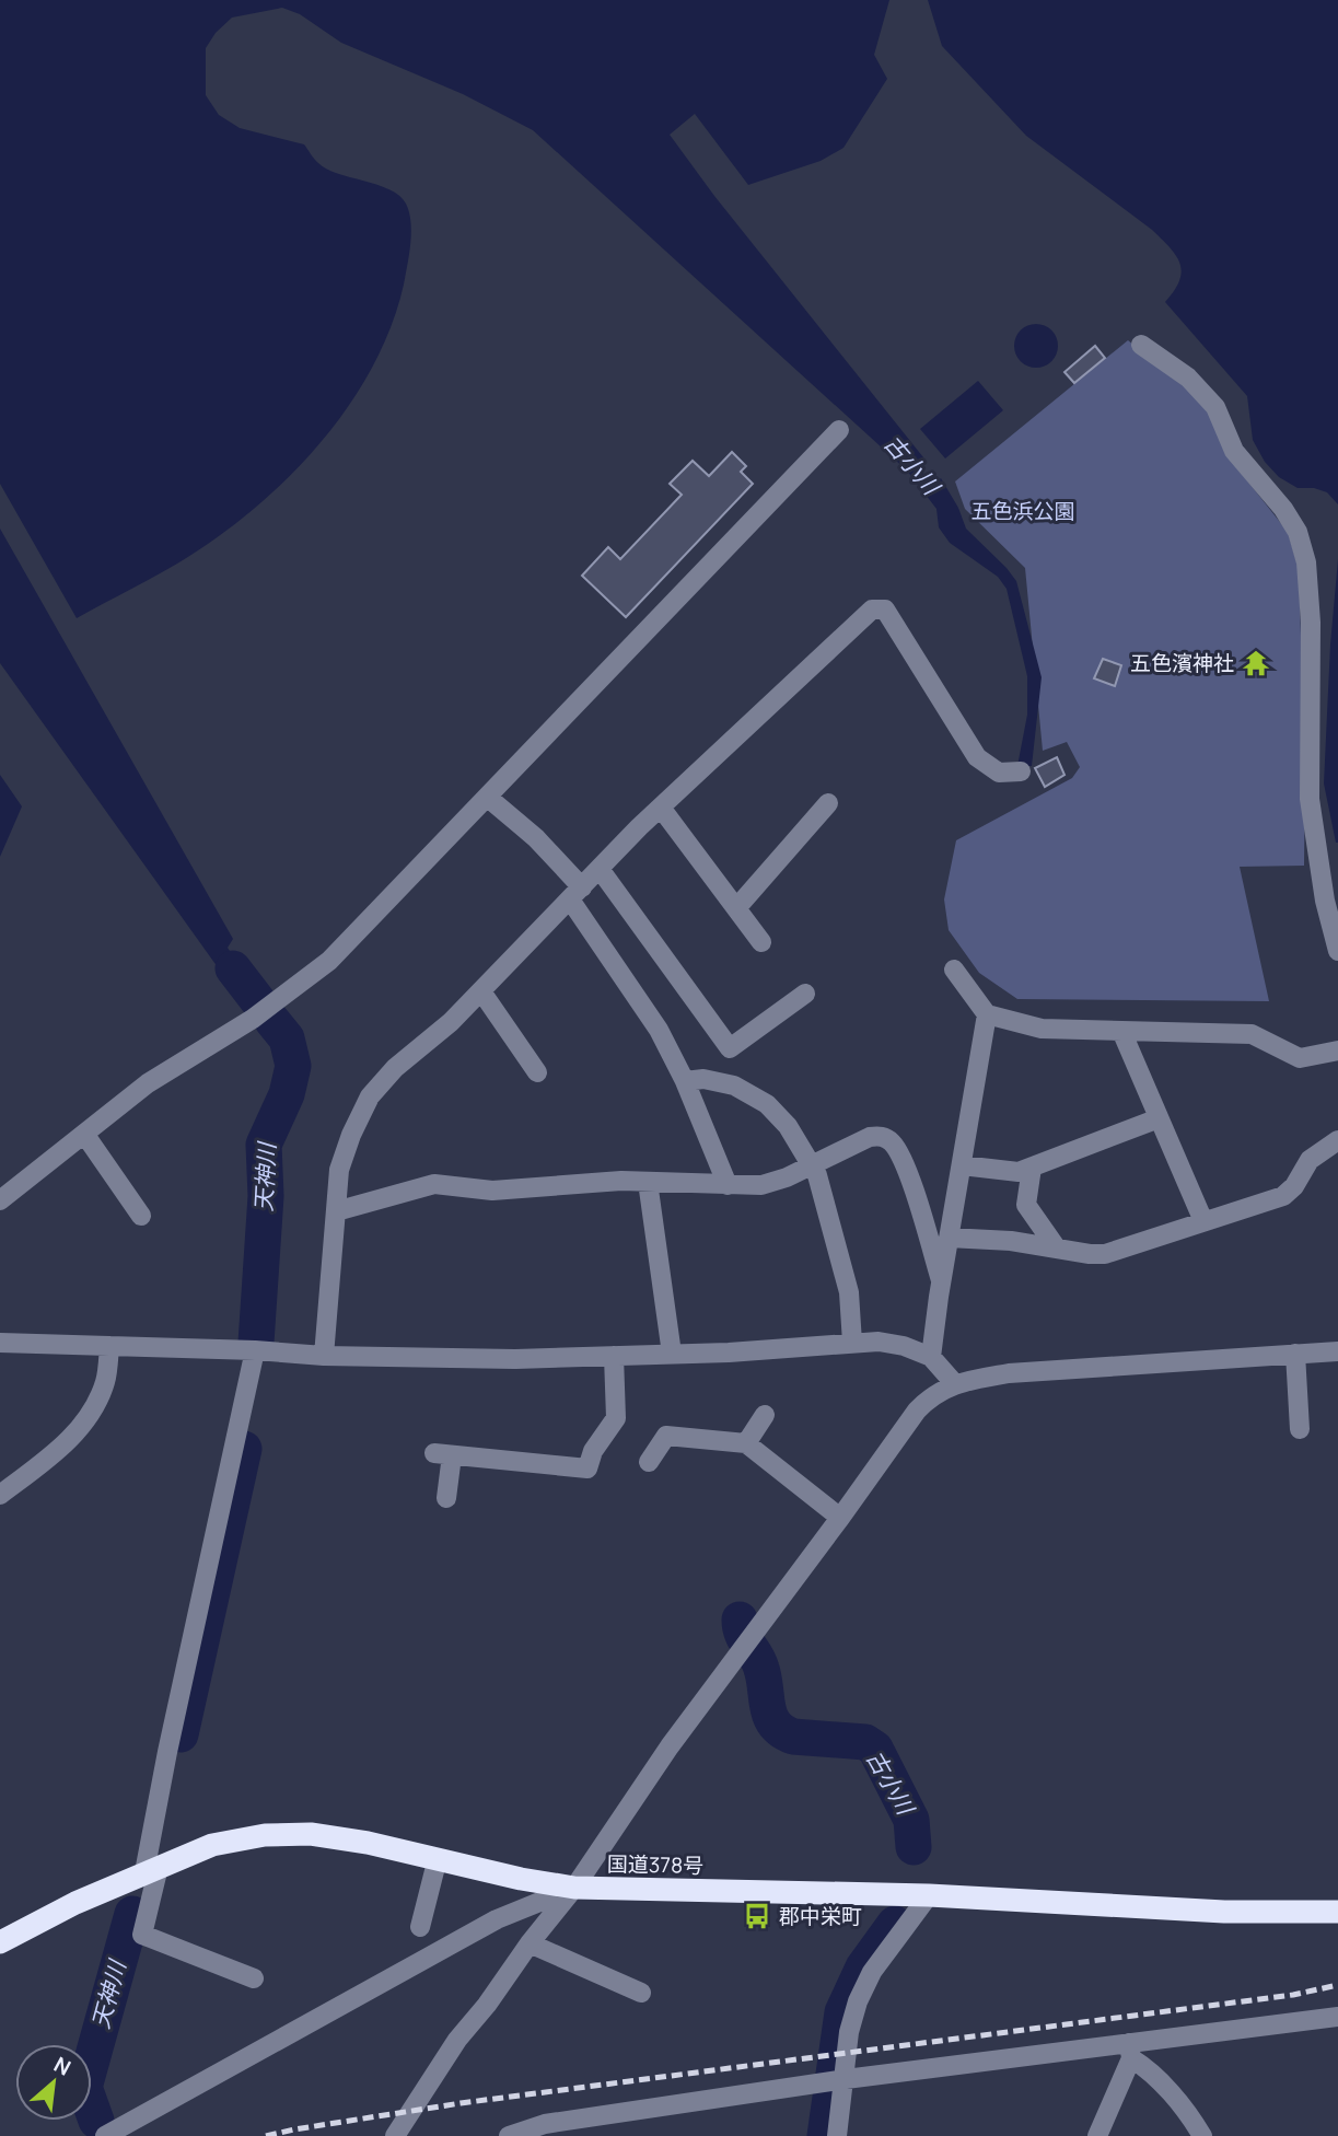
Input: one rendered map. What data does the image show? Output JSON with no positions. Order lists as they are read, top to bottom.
{
  "streets": {
    "highway": ["国道378号"]
  },
  "water": ["古小川", "天神川"],
  "parks": ["五色浜公園"],
  "places": {
    "temple": ["五色濱神社"],
    "bus stop": ["郡中栄町"]
  },
  "north": "top right"
}
